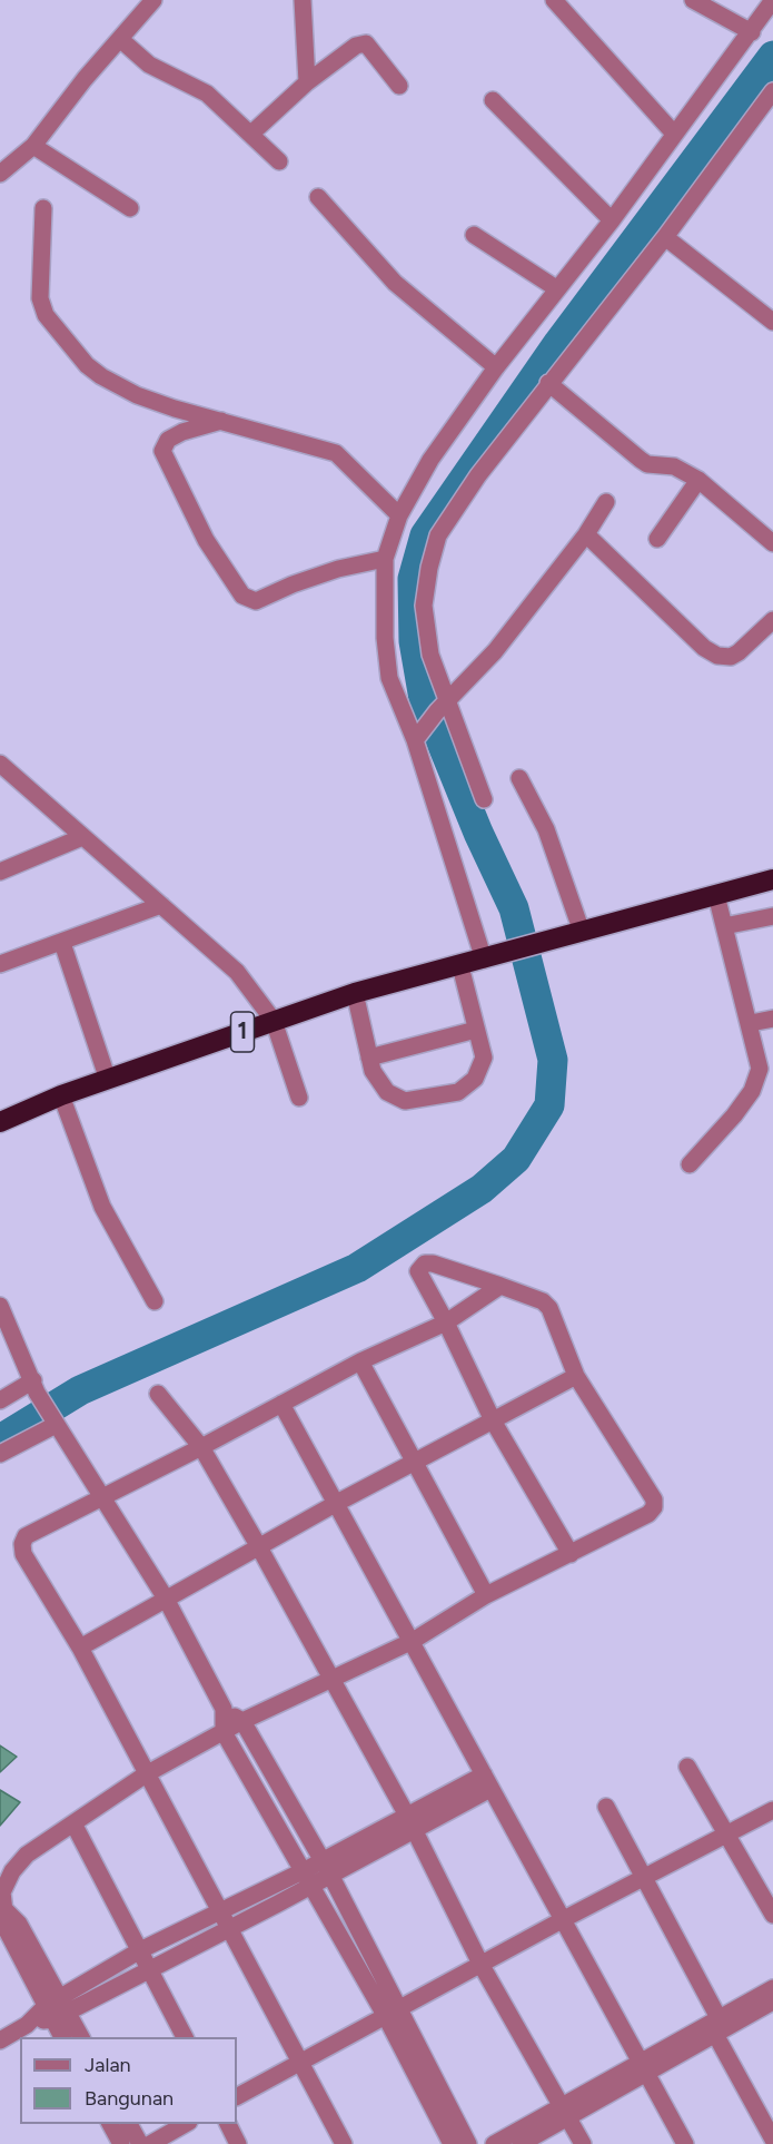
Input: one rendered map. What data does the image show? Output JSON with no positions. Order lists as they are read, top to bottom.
{
  "streets": {
    "highway": ["1"]
  },
  "legend": ["Jalan", "Bangunan"]
}
